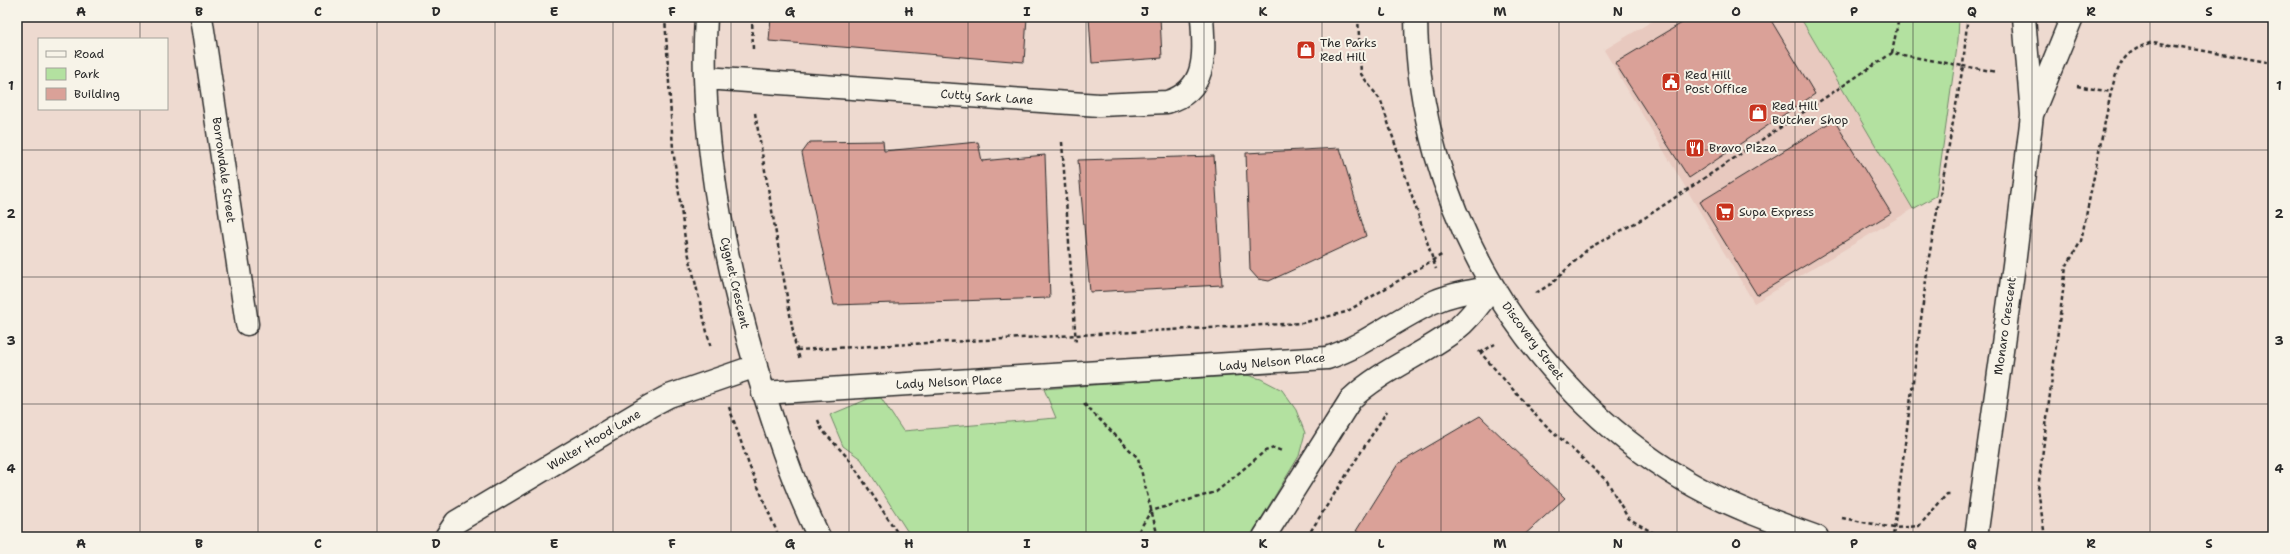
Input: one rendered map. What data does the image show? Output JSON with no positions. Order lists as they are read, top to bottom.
{
  "streets": {
    "street": [
      "Cutty Sark Lane",
      "Borrowdale Street",
      "Cygnet Crescent",
      "Monaro Crescent",
      "Discovery Street",
      "Lady Nelson Place",
      "Walter Hood Lane"
    ]
  },
  "crossings": [
    ["Cutty Sark Lane", "Cygnet Crescent"],
    ["Cygnet Crescent", "Lady Nelson Place"],
    ["Cygnet Crescent", "Walter Hood Lane"],
    ["Discovery Street", "Lady Nelson Place"]
  ],
  "places": {
    "shop": ["The Parks Red Hill", "Red Hill Butcher Shop"],
    "public building": ["Red Hill Post Office"],
    "restaurant": ["Bravo Pizza"],
    "supermarket": ["Supa Express"]
  },
  "legend": ["Road", "Park", "Building"],
  "grid": {
    "columns": [
      "A",
      "B",
      "C",
      "D",
      "E",
      "F",
      "G",
      "H",
      "I",
      "J",
      "K",
      "L",
      "M",
      "N",
      "O",
      "P",
      "Q",
      "R",
      "S"
    ],
    "rows": [
      "1",
      "2",
      "3",
      "4"
    ]
  }
}
